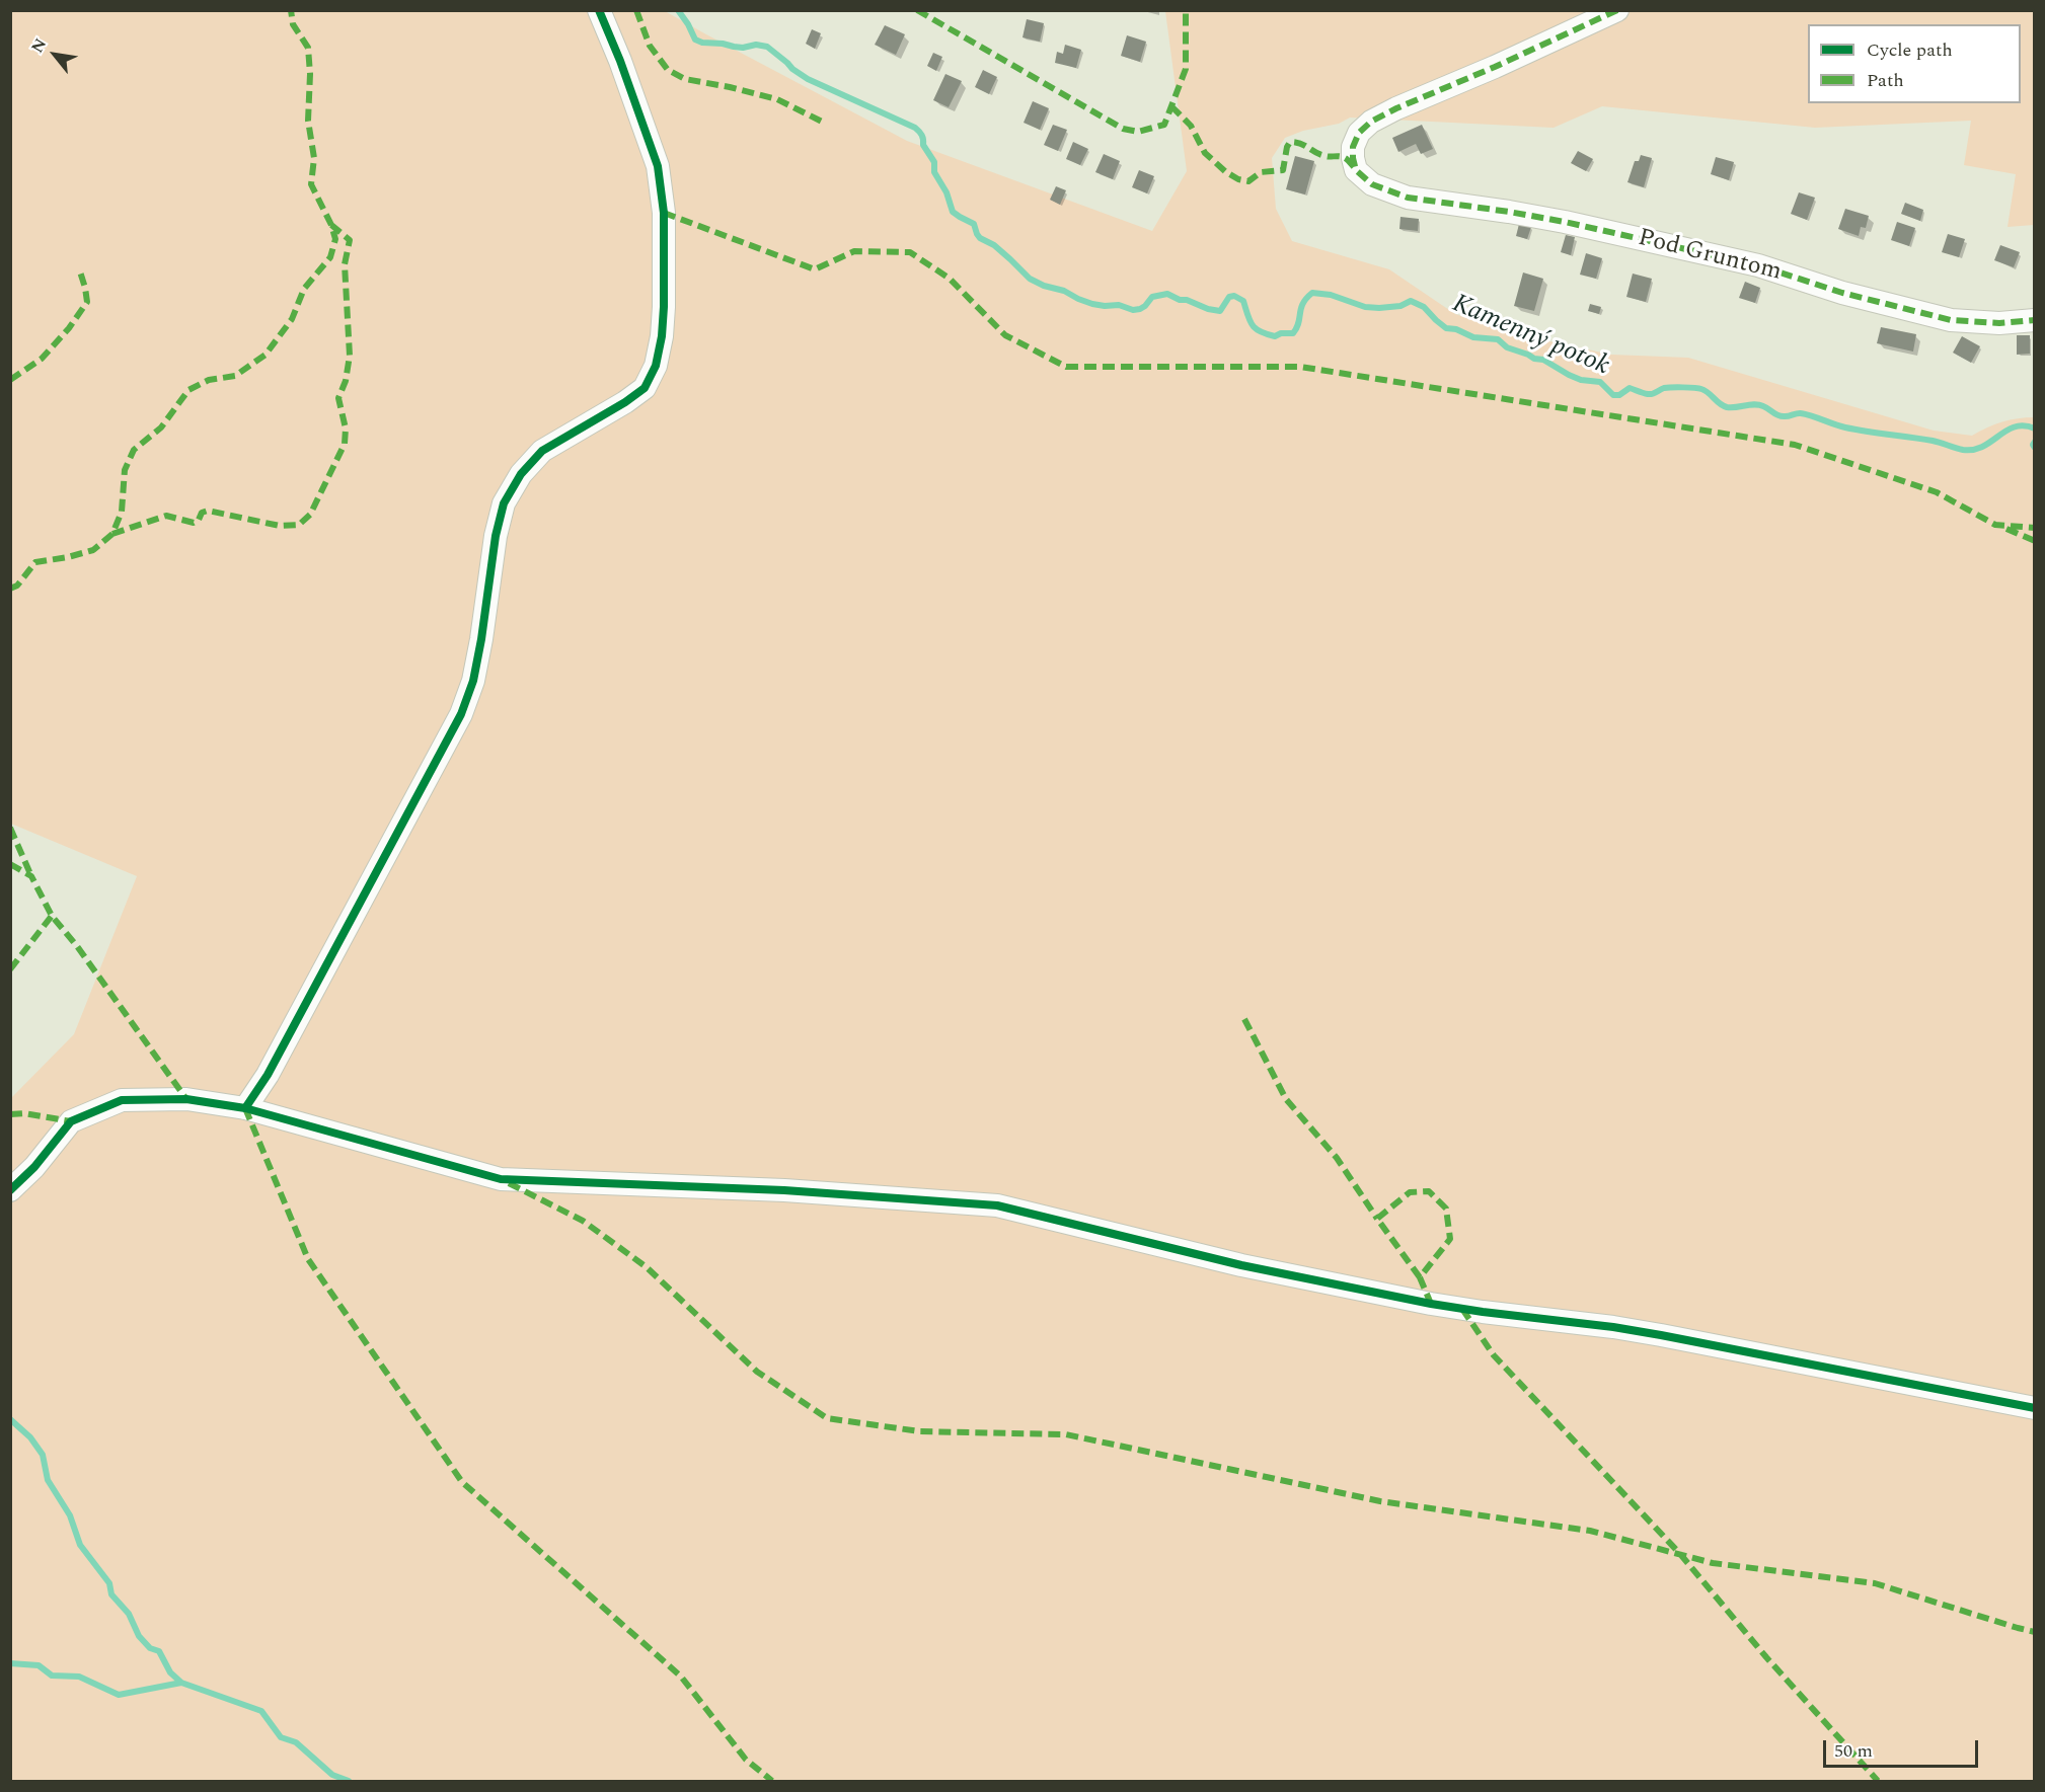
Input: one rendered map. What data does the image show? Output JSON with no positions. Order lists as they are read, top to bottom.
{
  "streets": {
    "street": ["Pod Gruntom"]
  },
  "water": ["Kamenný potok"],
  "legend": ["Cycle path", "Path"],
  "scale_bar": "50 m",
  "north": "top left"
}
